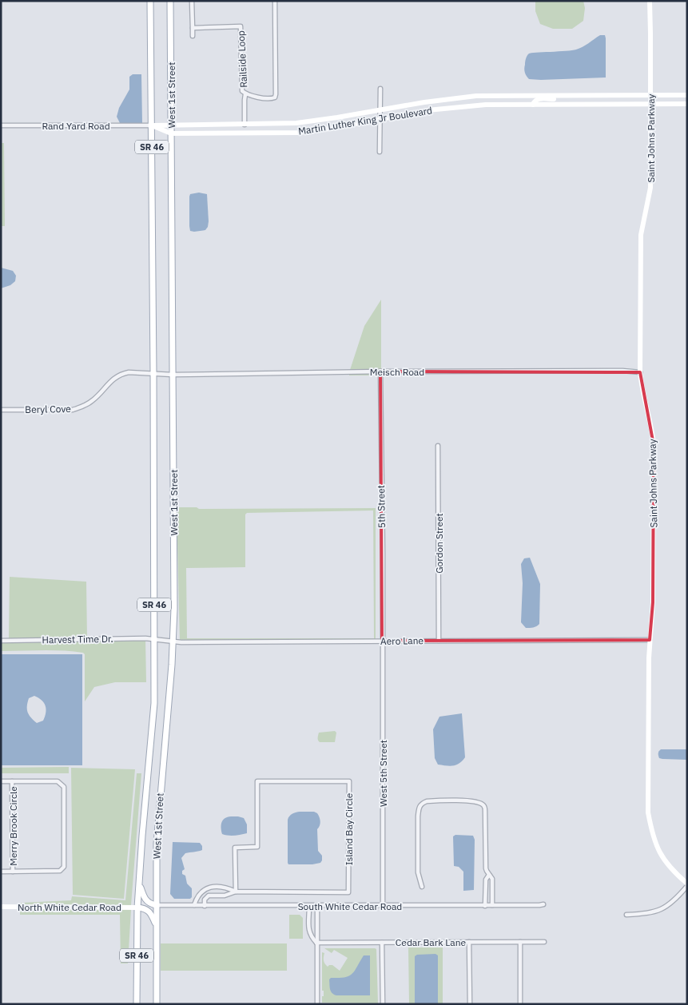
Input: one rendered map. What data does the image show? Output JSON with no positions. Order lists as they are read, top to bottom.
{
  "streets": {
    "main road": [
      "West 1st Street",
      "Martin Luther King Jr Boulevard",
      "Saint Johns Parkway",
      "SR 46",
      "North White Cedar Road"
    ],
    "street": [
      "Railside Loop",
      "Rand Yard Road",
      "Meisch Road",
      "Beryl Cove",
      "5th Street",
      "Gordon Street",
      "Harvest Time Dr.",
      "Aero Lane",
      "West 5th Street",
      "Merry Brook Circle",
      "Island Bay Circle",
      "South White Cedar Road",
      "Cedar Bark Lane"
    ]
  },
  "crossings": [
    ["Railside Loop", "Martin Luther King Jr Boulevard"],
    ["West 1st Street", "Martin Luther King Jr Boulevard"],
    ["West 1st Street", "Rand Yard Road"],
    ["West 1st Street", "Meisch Road"],
    ["West 1st Street", "Beryl Cove"],
    ["West 1st Street", "Harvest Time Dr."],
    ["West 1st Street", "Aero Lane"],
    ["West 1st Street", "South White Cedar Road"],
    ["West 1st Street", "North White Cedar Road"],
    ["Martin Luther King Jr Boulevard", "Rand Yard Road"],
    ["Martin Luther King Jr Boulevard", "Saint Johns Parkway"],
    ["Saint Johns Parkway", "Meisch Road"],
    ["Saint Johns Parkway", "Aero Lane"],
    ["Meisch Road", "Beryl Cove"],
    ["Meisch Road", "5th Street"],
    ["5th Street", "Aero Lane"],
    ["5th Street", "West 5th Street"],
    ["Gordon Street", "Aero Lane"],
    ["Harvest Time Dr.", "Aero Lane"],
    ["Aero Lane", "West 5th Street"],
    ["West 5th Street", "South White Cedar Road"],
    ["Island Bay Circle", "South White Cedar Road"]
  ]
}
